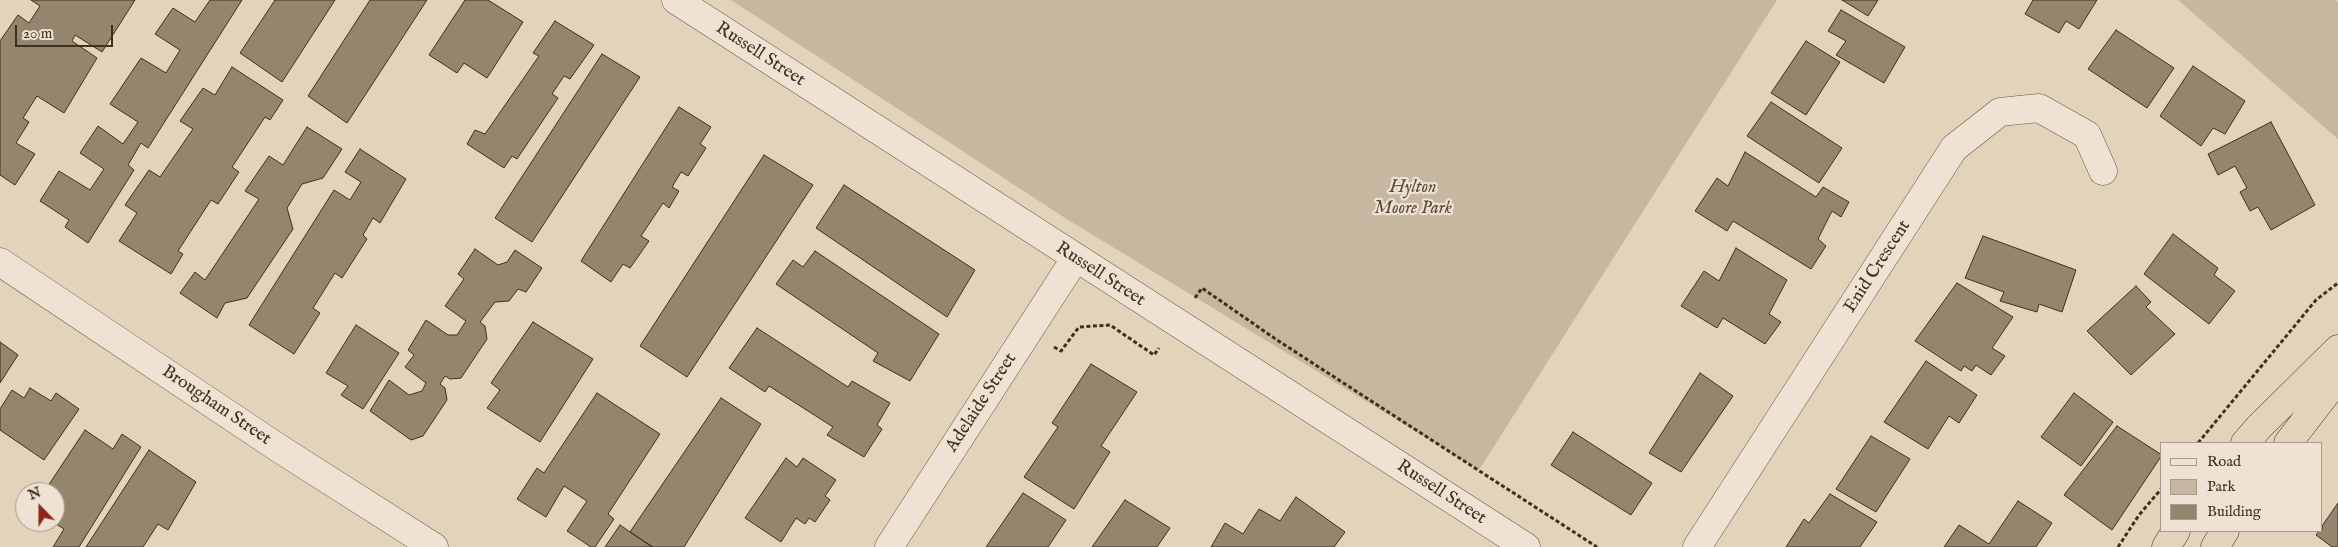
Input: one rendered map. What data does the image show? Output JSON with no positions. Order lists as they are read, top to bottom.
{
  "streets": {
    "street": [
      "Russell Street",
      "Enid Crescent",
      "Adelaide Street",
      "Brougham Street"
    ]
  },
  "crossings": [
    ["Russell Street", "Adelaide Street"]
  ],
  "parks": ["Hylton Moore Park"],
  "legend": ["Road", "Park", "Building"],
  "scale_bar": "20 m",
  "north": "top"
}
